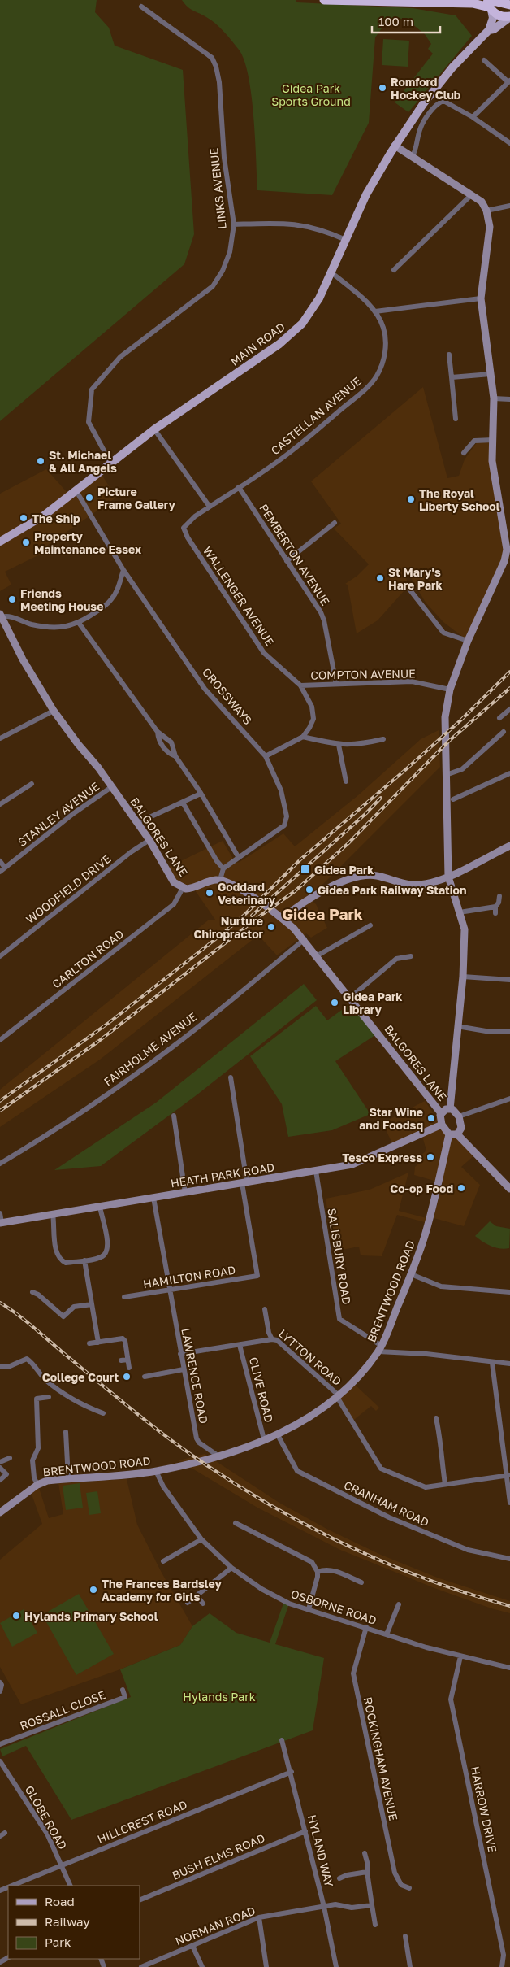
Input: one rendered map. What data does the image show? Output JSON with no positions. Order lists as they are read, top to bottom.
{
  "streets": {
    "main road": ["MAIN ROAD"],
    "street": [
      "LINKS AVENUE",
      "CASTELLAN AVENUE",
      "PEMBERTON AVENUE",
      "WALLENGER AVENUE",
      "COMPTON AVENUE",
      "CROSSWAYS",
      "STANLEY AVENUE",
      "BALGORES LANE",
      "WOODFIELD DRIVE",
      "CARLTON ROAD",
      "FAIRHOLME AVENUE",
      "HEATH PARK ROAD",
      "SALISBURY ROAD",
      "HAMILTON ROAD",
      "BRENTWOOD ROAD",
      "LYTTON ROAD",
      "LAWRENCE ROAD",
      "CLIVE ROAD",
      "CRANHAM ROAD",
      "OSBORNE ROAD",
      "ROSSALL CLOSE",
      "ROCKINGHAM AVENUE",
      "HARROW DRIVE",
      "GLOBE ROAD",
      "HILLCREST ROAD",
      "HYLAND WAY",
      "BUSH ELMS ROAD",
      "NORMAN ROAD"
    ]
  },
  "crossings": [
    ["LINKS AVENUE", "MAIN ROAD"],
    ["MAIN ROAD", "CASTELLAN AVENUE"],
    ["MAIN ROAD", "CROSSWAYS"],
    ["CASTELLAN AVENUE", "PEMBERTON AVENUE"],
    ["CASTELLAN AVENUE", "WALLENGER AVENUE"],
    ["PEMBERTON AVENUE", "COMPTON AVENUE"],
    ["WALLENGER AVENUE", "COMPTON AVENUE"],
    ["STANLEY AVENUE", "BALGORES LANE"],
    ["BALGORES LANE", "WOODFIELD DRIVE"],
    ["BALGORES LANE", "CARLTON ROAD"],
    ["BALGORES LANE", "FAIRHOLME AVENUE"],
    ["BALGORES LANE", "HEATH PARK ROAD"],
    ["BALGORES LANE", "BRENTWOOD ROAD"],
    ["HEATH PARK ROAD", "SALISBURY ROAD"],
    ["HEATH PARK ROAD", "HAMILTON ROAD"],
    ["HEATH PARK ROAD", "BRENTWOOD ROAD"],
    ["HEATH PARK ROAD", "LAWRENCE ROAD"],
    ["SALISBURY ROAD", "BRENTWOOD ROAD"],
    ["HAMILTON ROAD", "LAWRENCE ROAD"],
    ["BRENTWOOD ROAD", "LYTTON ROAD"],
    ["BRENTWOOD ROAD", "LAWRENCE ROAD"],
    ["BRENTWOOD ROAD", "CLIVE ROAD"],
    ["BRENTWOOD ROAD", "CRANHAM ROAD"],
    ["BRENTWOOD ROAD", "OSBORNE ROAD"],
    ["OSBORNE ROAD", "ROCKINGHAM AVENUE"],
    ["OSBORNE ROAD", "HARROW DRIVE"],
    ["GLOBE ROAD", "HILLCREST ROAD"],
    ["HILLCREST ROAD", "HYLAND WAY"],
    ["HYLAND WAY", "BUSH ELMS ROAD"],
    ["HYLAND WAY", "NORMAN ROAD"]
  ],
  "districts": ["Gidea Park"],
  "parks": ["Gidea Park Sports Ground", "Hylands Park"],
  "places": {
    "other": [
      "Romford Hockey Club",
      "St. Michael & All Angels",
      "Picture Frame Gallery",
      "The Royal Liberty School",
      "The Ship",
      "Property Maintenance Essex",
      "St Mary's Hare Park",
      "Friends Meeting House",
      "Gidea Park Railway Station",
      "Goddard Veterinary",
      "Nurture Chiropractor",
      "Gidea Park Library",
      "Star Wine and Foodsq",
      "Tesco Express",
      "Co-op Food",
      "College Court",
      "The Frances Bardsley Academy for Girls",
      "Hylands Primary School"
    ],
    "transit": ["Gidea Park"]
  },
  "legend": ["Road", "Railway", "Park"],
  "scale_bar": "100 m"
}
